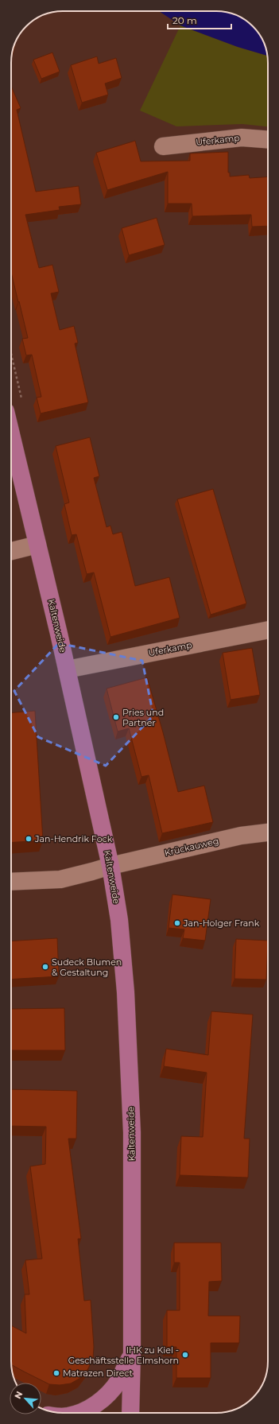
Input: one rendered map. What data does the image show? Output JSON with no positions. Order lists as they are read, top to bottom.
{
  "streets": {
    "main road": ["Kaltenweide"],
    "street": ["Uferkamp", "Krückauweg"]
  },
  "crossings": [
    ["Uferkamp", "Kaltenweide"],
    ["Kaltenweide", "Krückauweg"]
  ],
  "places": [
    "Pries und Partner",
    "Jan-Hendrik Fock",
    "Jan-Holger Frank",
    "Sudeck Blumen & Gestaltung",
    "IHK zu Kiel - Geschäftsstelle Elmshorn",
    "Matrazen Direct"
  ],
  "scale_bar": "20 m",
  "north": "top left"
}
